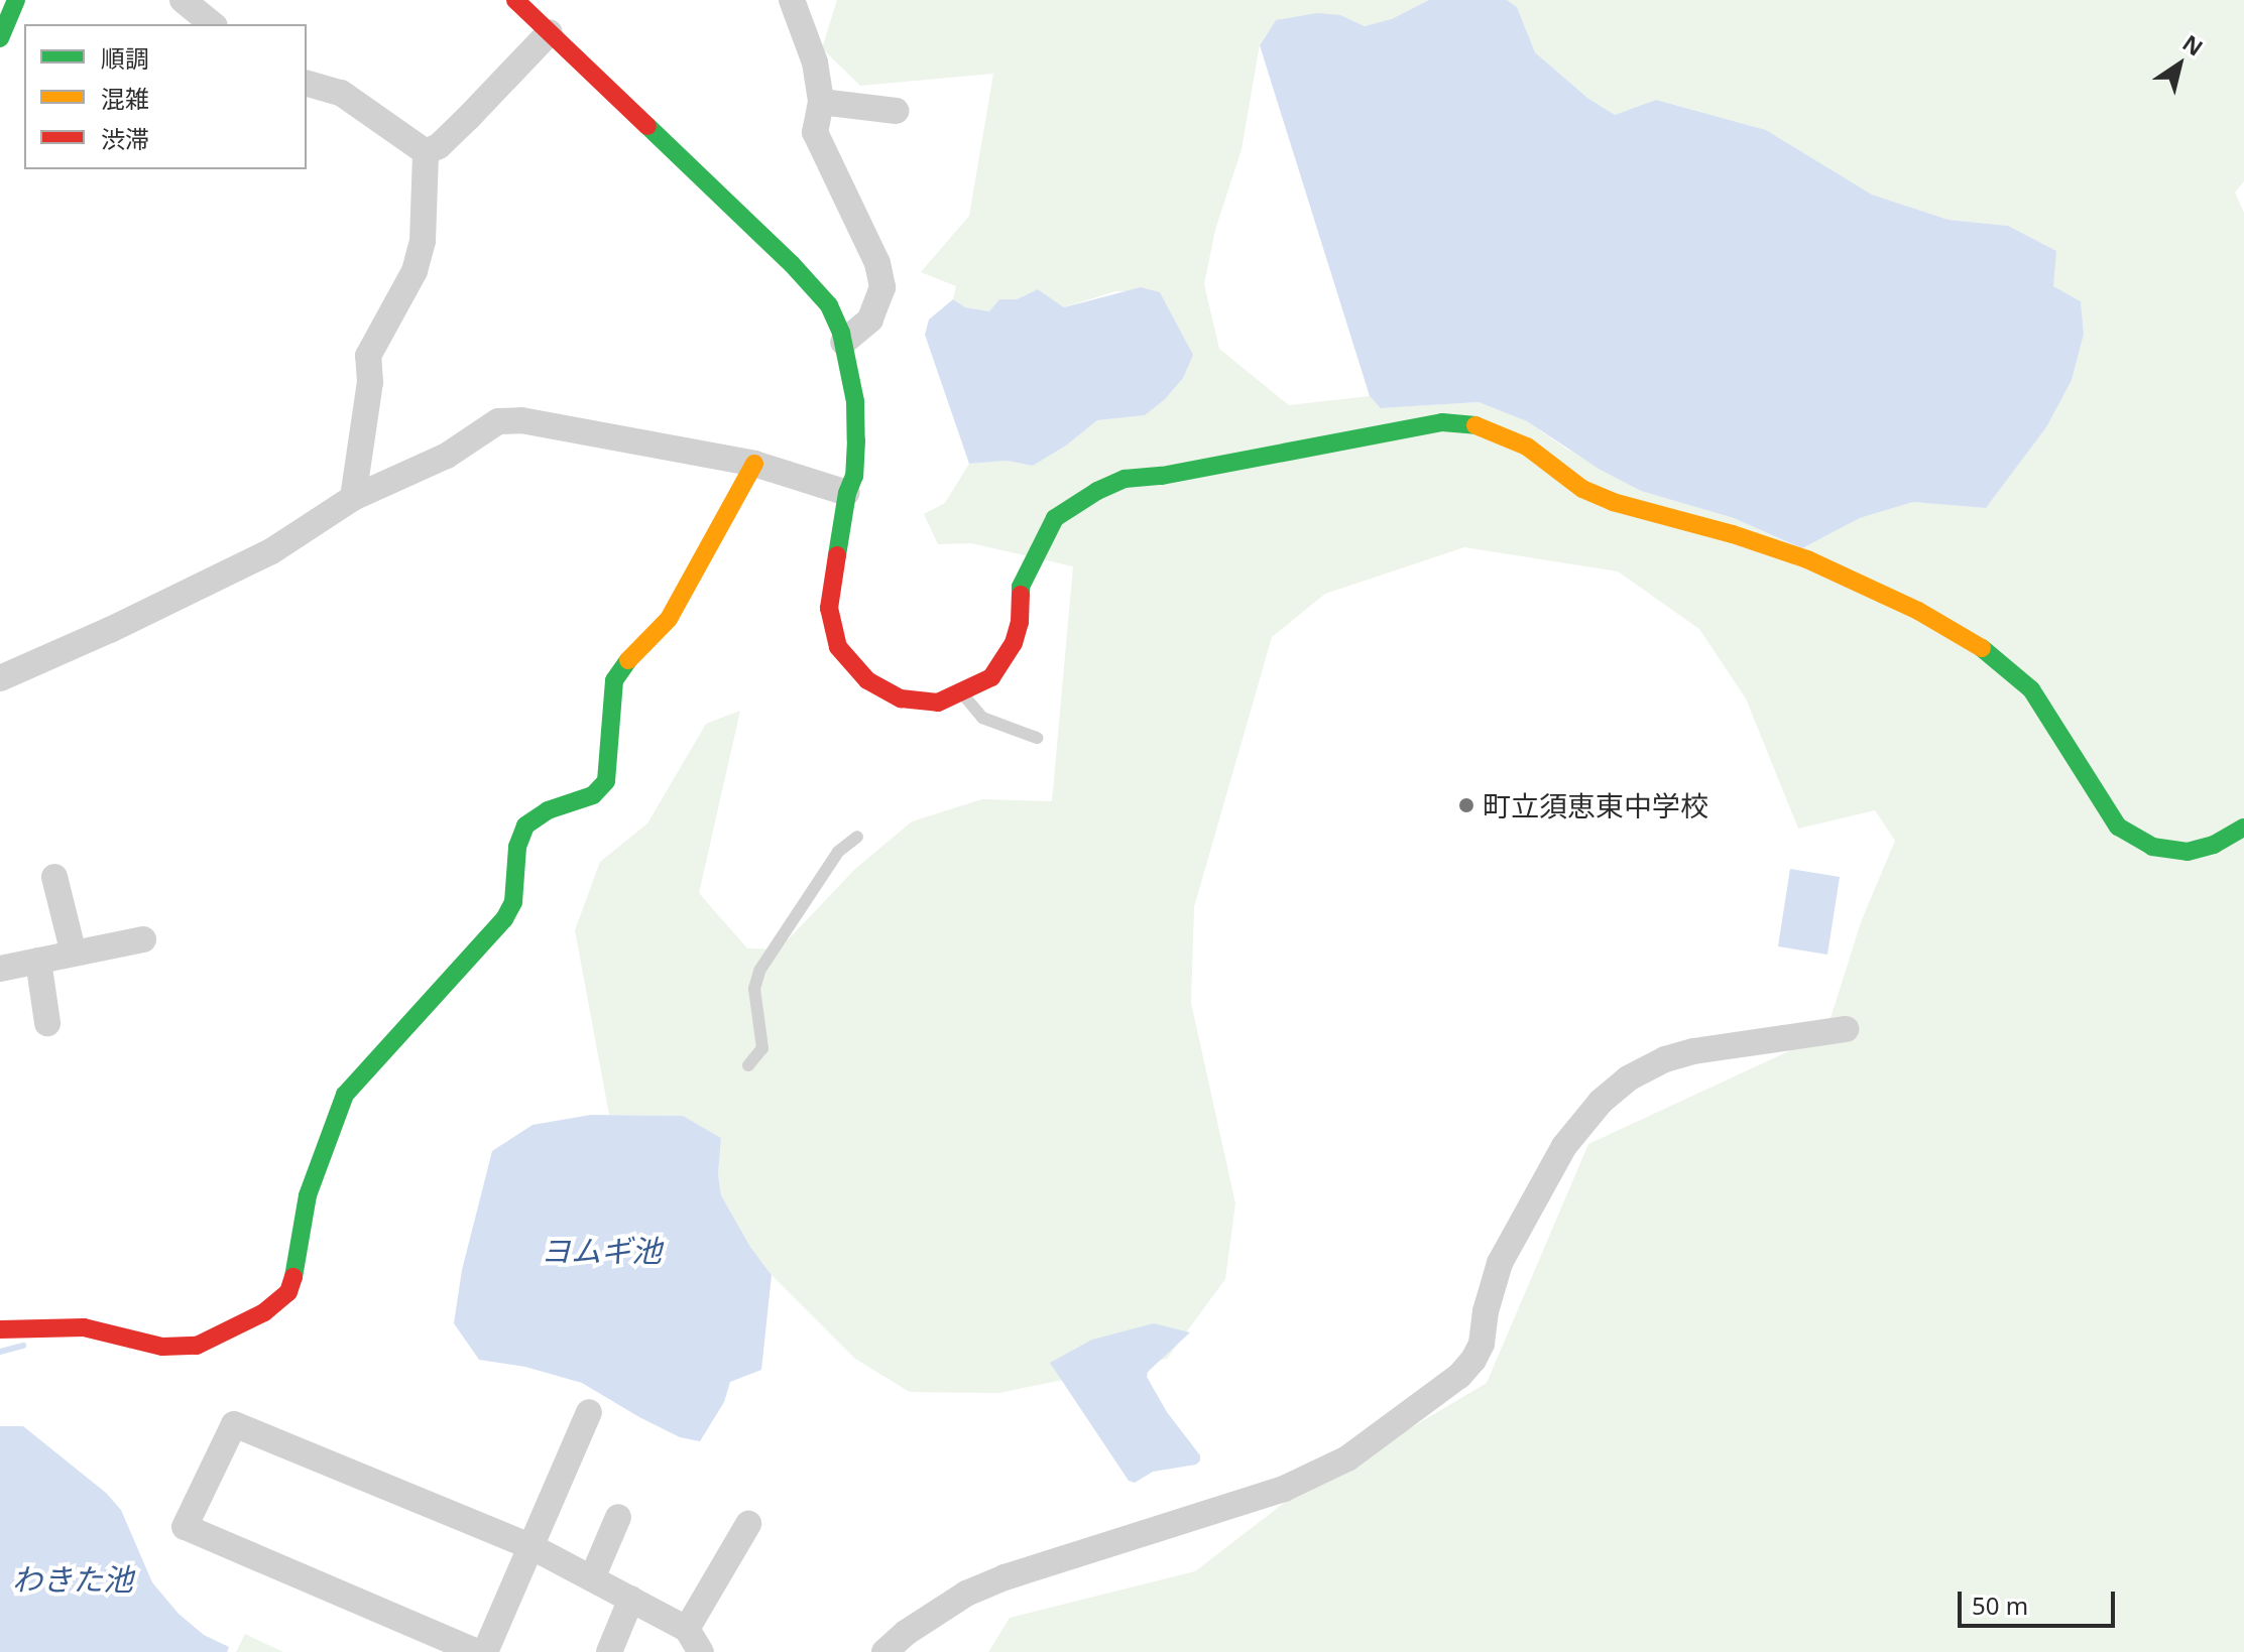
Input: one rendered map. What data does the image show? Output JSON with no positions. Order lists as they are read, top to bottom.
{
  "water": ["ヨムギ池", "わきた池"],
  "places": ["町立須恵東中学校"],
  "legend": ["順調", "混雑", "渋滞"],
  "scale_bar": "50 m",
  "north": "top right"
}
